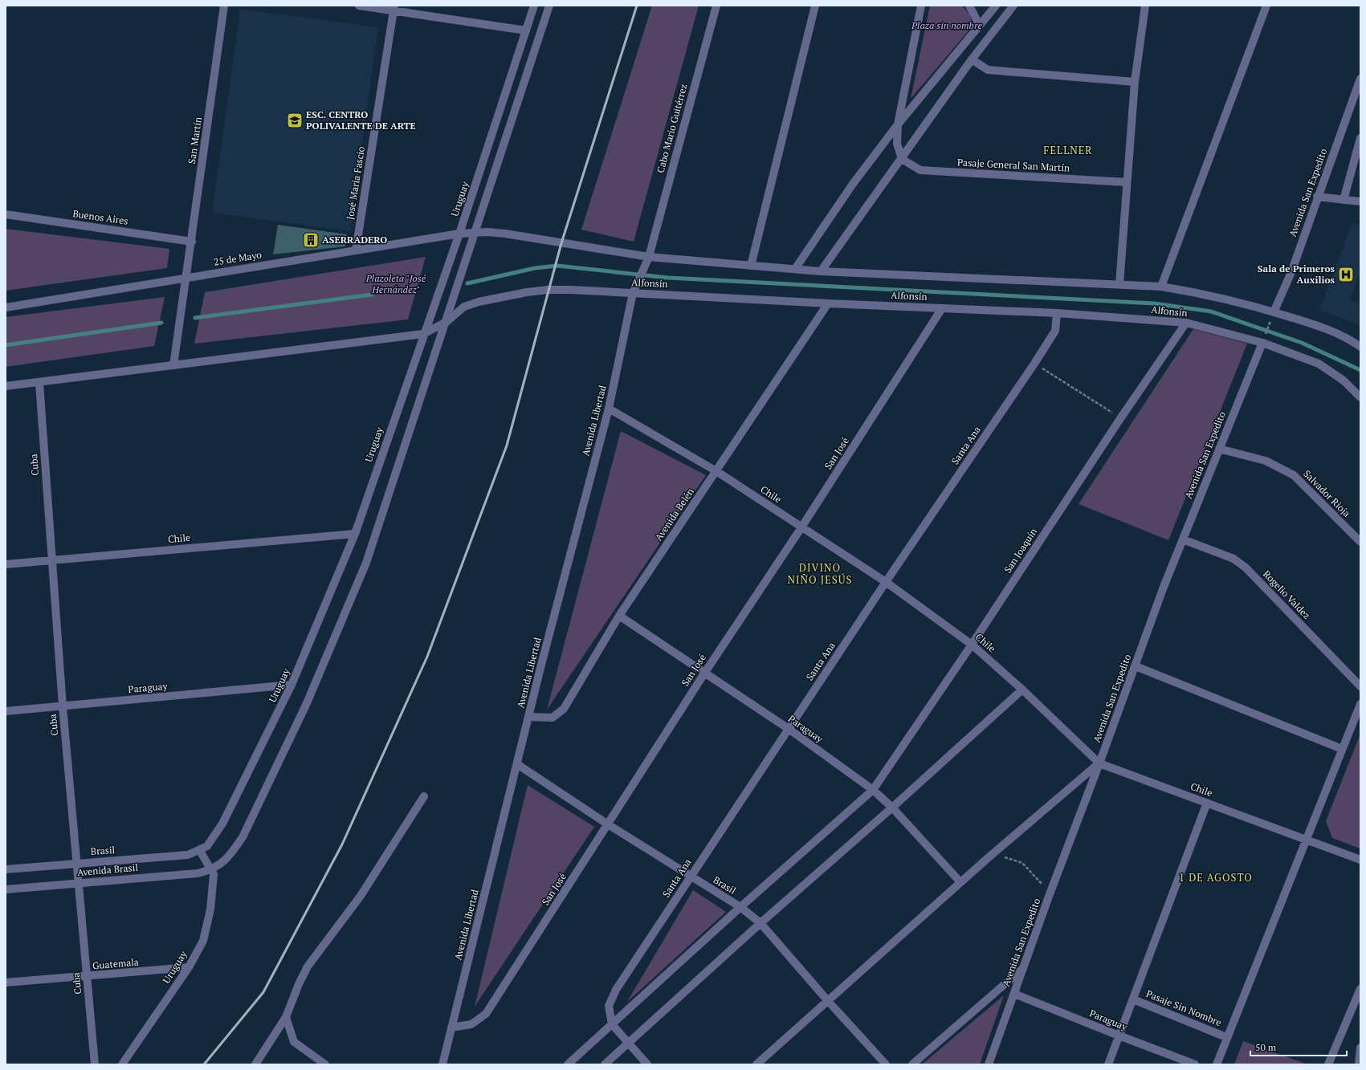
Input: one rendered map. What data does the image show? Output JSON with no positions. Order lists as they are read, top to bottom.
{
  "streets": {
    "street": [
      "Cabo Mario Guitérrez",
      "San Martín",
      "Pasaje General San Martín",
      "José María Fascio",
      "Avenida San Expedito",
      "Uruguay",
      "Buenos Aires",
      "25 de Mayo",
      "Alfonsín",
      "Avenida Libertad",
      "Santa Ana",
      "San José",
      "Cuba",
      "Salvador Rioja",
      "Chile",
      "Avenida Belén",
      "San Joaquín",
      "Rogelio Valdez",
      "Paraguay",
      "Brasil",
      "Avenida Brasil",
      "Guatemala",
      "Pasaje Sin Nombre"
    ]
  },
  "crossings": [
    ["Cabo Mario Guitérrez", "Avenida Libertad"],
    ["San Martín", "Buenos Aires"],
    ["San Martín", "25 de Mayo"],
    ["José María Fascio", "25 de Mayo"],
    ["Avenida San Expedito", "Alfonsín"],
    ["Avenida San Expedito", "Salvador Rioja"],
    ["Avenida San Expedito", "Chile"],
    ["Avenida San Expedito", "Rogelio Valdez"],
    ["Avenida San Expedito", "Paraguay"],
    ["Uruguay", "25 de Mayo"],
    ["Uruguay", "Chile"],
    ["Uruguay", "Paraguay"],
    ["Uruguay", "Brasil"],
    ["Uruguay", "Avenida Brasil"],
    ["Uruguay", "Guatemala"],
    ["Alfonsín", "Avenida Libertad"],
    ["Alfonsín", "Santa Ana"],
    ["Alfonsín", "San José"],
    ["Alfonsín", "Avenida Belén"],
    ["Alfonsín", "San Joaquín"],
    ["Avenida Libertad", "San José"],
    ["Avenida Libertad", "Chile"],
    ["Avenida Libertad", "Avenida Belén"],
    ["Avenida Libertad", "Brasil"],
    ["Santa Ana", "Chile"],
    ["Santa Ana", "San Joaquín"],
    ["Santa Ana", "Paraguay"],
    ["Santa Ana", "Brasil"],
    ["San José", "Chile"],
    ["San José", "Paraguay"],
    ["San José", "Brasil"],
    ["Cuba", "Chile"],
    ["Cuba", "Paraguay"],
    ["Cuba", "Brasil"],
    ["Cuba", "Avenida Brasil"],
    ["Cuba", "Guatemala"],
    ["Chile", "Avenida Belén"],
    ["Chile", "San Joaquín"],
    ["Avenida Belén", "Paraguay"],
    ["San Joaquín", "Paraguay"],
    ["San Joaquín", "Brasil"]
  ],
  "districts": ["FELLNER", "DIVINO NIÑO JESÚS", "1 DE AGOSTO"],
  "parks": ["Plaza sin nombre", "Plazoleta \"José Hernández\""],
  "places": {
    "school or university": ["ESC. CENTRO POLIVALENTE DE ARTE"],
    "building": ["ASERRADERO"],
    "hospital": ["Sala de Primeros Auxilios"]
  },
  "scale_bar": "50 m"
}
